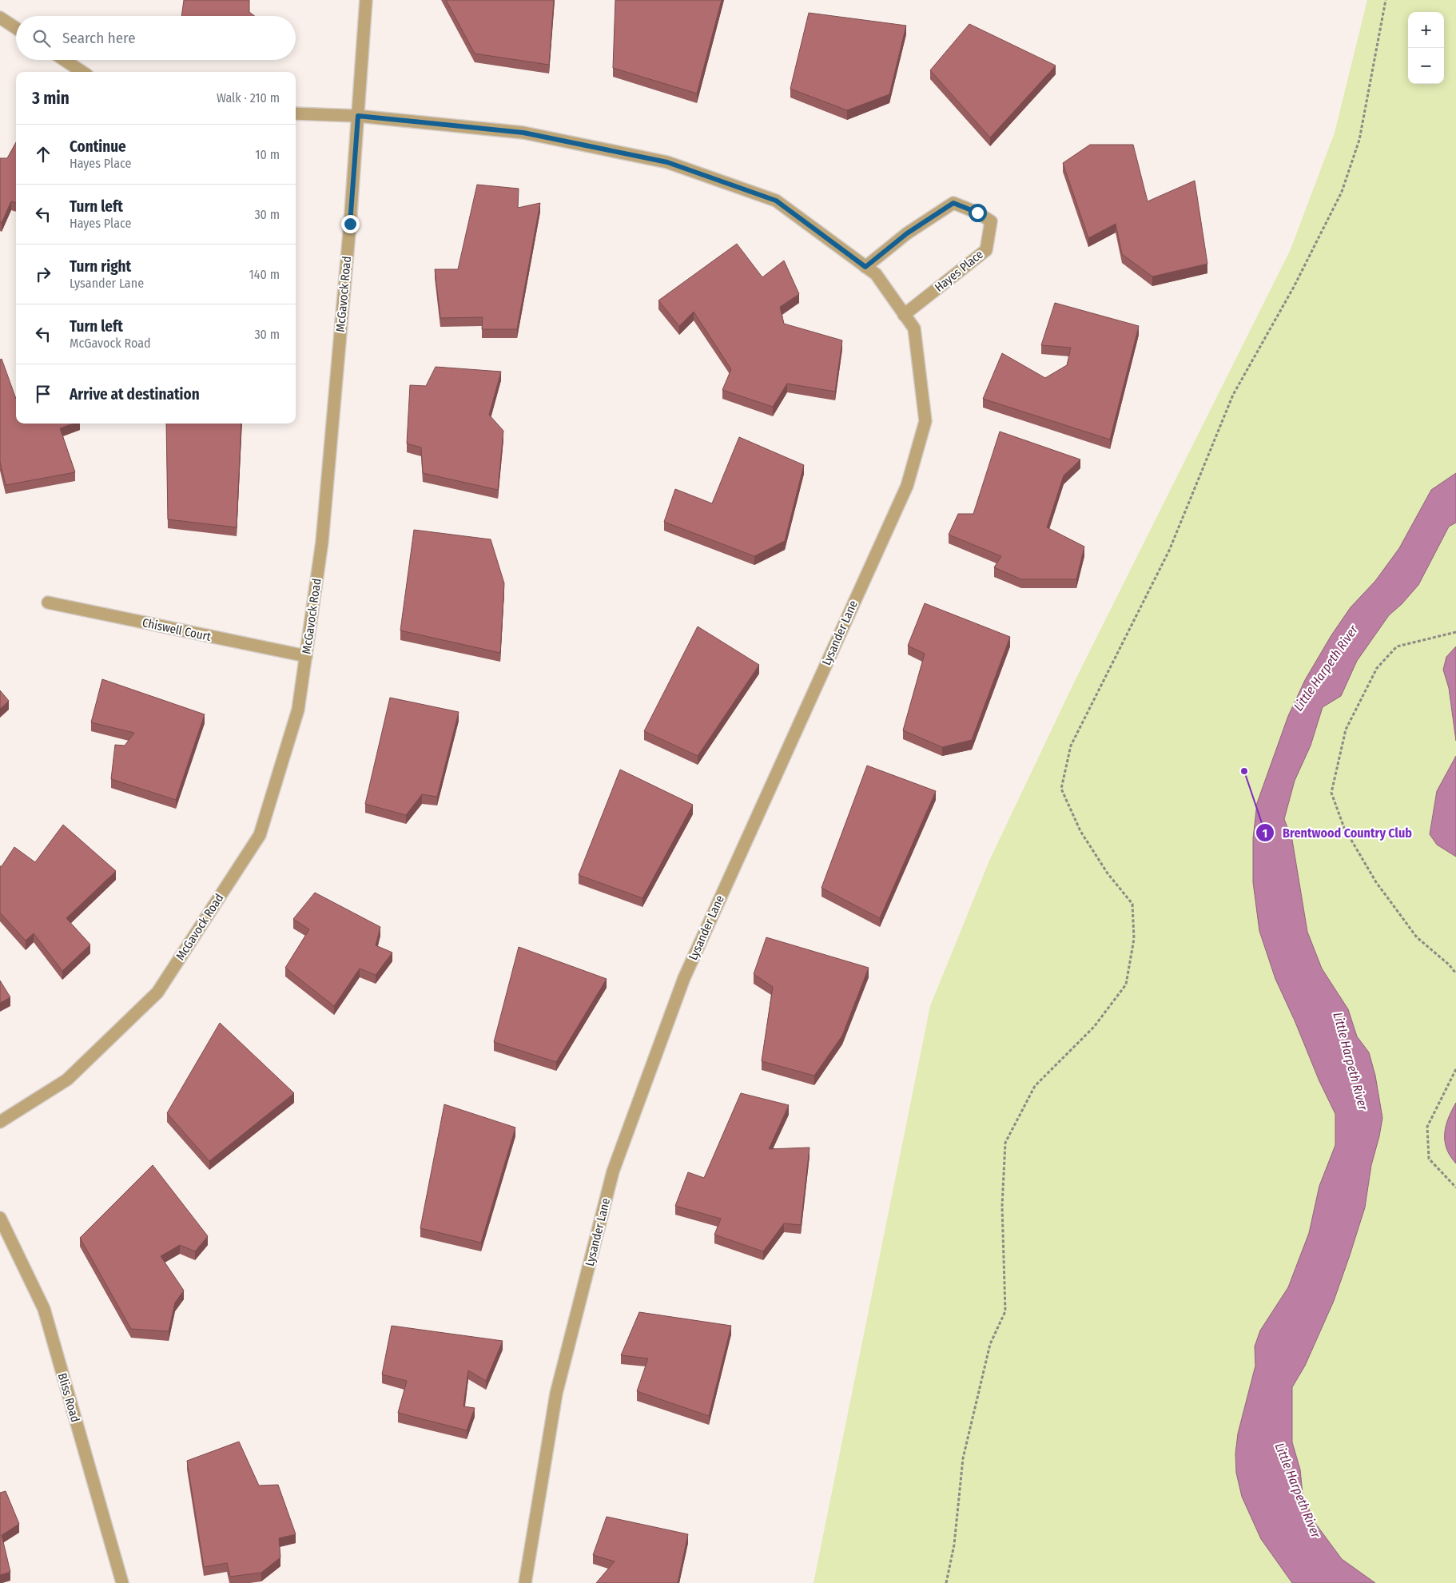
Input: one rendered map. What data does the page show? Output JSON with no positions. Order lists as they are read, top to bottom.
{
  "streets": {
    "street": [
      "Hayes Place",
      "McGavock Road",
      "Chiswell Court",
      "Lysander Lane",
      "Bliss Road"
    ]
  },
  "crossings": [
    ["Hayes Place", "Lysander Lane"],
    ["McGavock Road", "Chiswell Court"],
    ["McGavock Road", "Lysander Lane"]
  ],
  "water": ["Little Harpeth River"],
  "places": ["Brentwood Country Club"],
  "page": {
    "map_buttons": ["+", "−"],
    "search": "Search here",
    "heading": ["3 min", "Walk · 210 m"],
    "list": [
      ["Continue", "Hayes Place", "10 m"],
      ["Turn left", "Hayes Place", "30 m"],
      ["Turn right", "Lysander Lane", "140 m"],
      ["Turn left", "McGavock Road", "30 m"],
      "Arrive at destination"
    ]
  }
}
